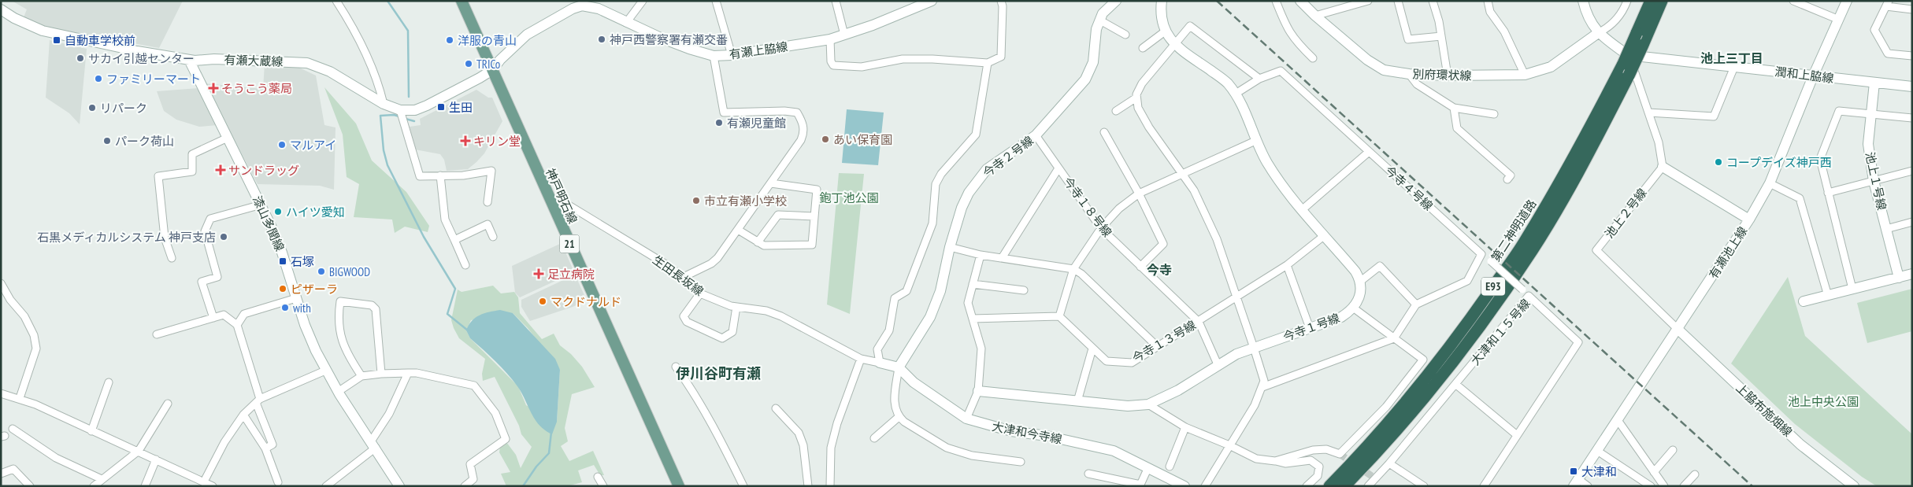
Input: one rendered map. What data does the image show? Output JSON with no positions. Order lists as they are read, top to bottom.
{
  "streets": {
    "highway": ["第二神明道路", "E93"],
    "main road": ["神戸明石線", "21"],
    "street": [
      "有瀬上脇線",
      "有瀬大蔵線",
      "別府環状線",
      "潤和上脇線",
      "今寺２号線",
      "池上１号線",
      "今寺４号線",
      "今寺１８号線",
      "池上２号線",
      "漆山多聞線",
      "有瀬池上線",
      "生田長坂線",
      "今寺１号線",
      "大津和１５号線",
      "今寺１３号線",
      "上脇布施畑線",
      "大津和今寺線"
    ]
  },
  "crossings": [
    ["有瀬上脇線", "有瀬大蔵線"],
    ["有瀬上脇線", "神戸明石線"],
    ["有瀬大蔵線", "神戸明石線"],
    ["有瀬大蔵線", "漆山多聞線"],
    ["潤和上脇線", "池上１号線"],
    ["潤和上脇線", "第二神明道路"],
    ["潤和上脇線", "有瀬池上線"],
    ["今寺２号線", "今寺１８号線"],
    ["今寺２号線", "大津和今寺線"],
    ["今寺４号線", "大津和１５号線"],
    ["神戸明石線", "生田長坂線"],
    ["今寺１８号線", "今寺１号線"],
    ["今寺１８号線", "今寺１３号線"],
    ["池上２号線", "有瀬池上線"],
    ["池上２号線", "上脇布施畑線"],
    ["有瀬池上線", "上脇布施畑線"]
  ],
  "districts": ["池上三丁目", "今寺", "伊川谷町有瀬"],
  "parks": ["鉋丁池公園", "池上中央公園"],
  "places": {
    "other": [
      "神戸西警察署有瀬交番",
      "洋服の青山",
      "サカイ引越センター",
      "TRICo",
      "ファミリーマート",
      "リパーク",
      "有瀬児童館",
      "あい保育園",
      "パーク荷山",
      "マルアイ",
      "コープデイズ神戸西",
      "市立有瀬小学校",
      "ハイツ愛知",
      "石黒メディカルシステム 神戸支店",
      "BIGWOOD",
      "ピザーラ",
      "マクドナルド",
      "with"
    ],
    "transit": [
      "自動車学校前",
      "生田",
      "石塚",
      "大津和"
    ],
    "health": [
      "そうこう薬局",
      "キリン堂",
      "サンドラッグ",
      "足立病院"
    ]
  }
}
